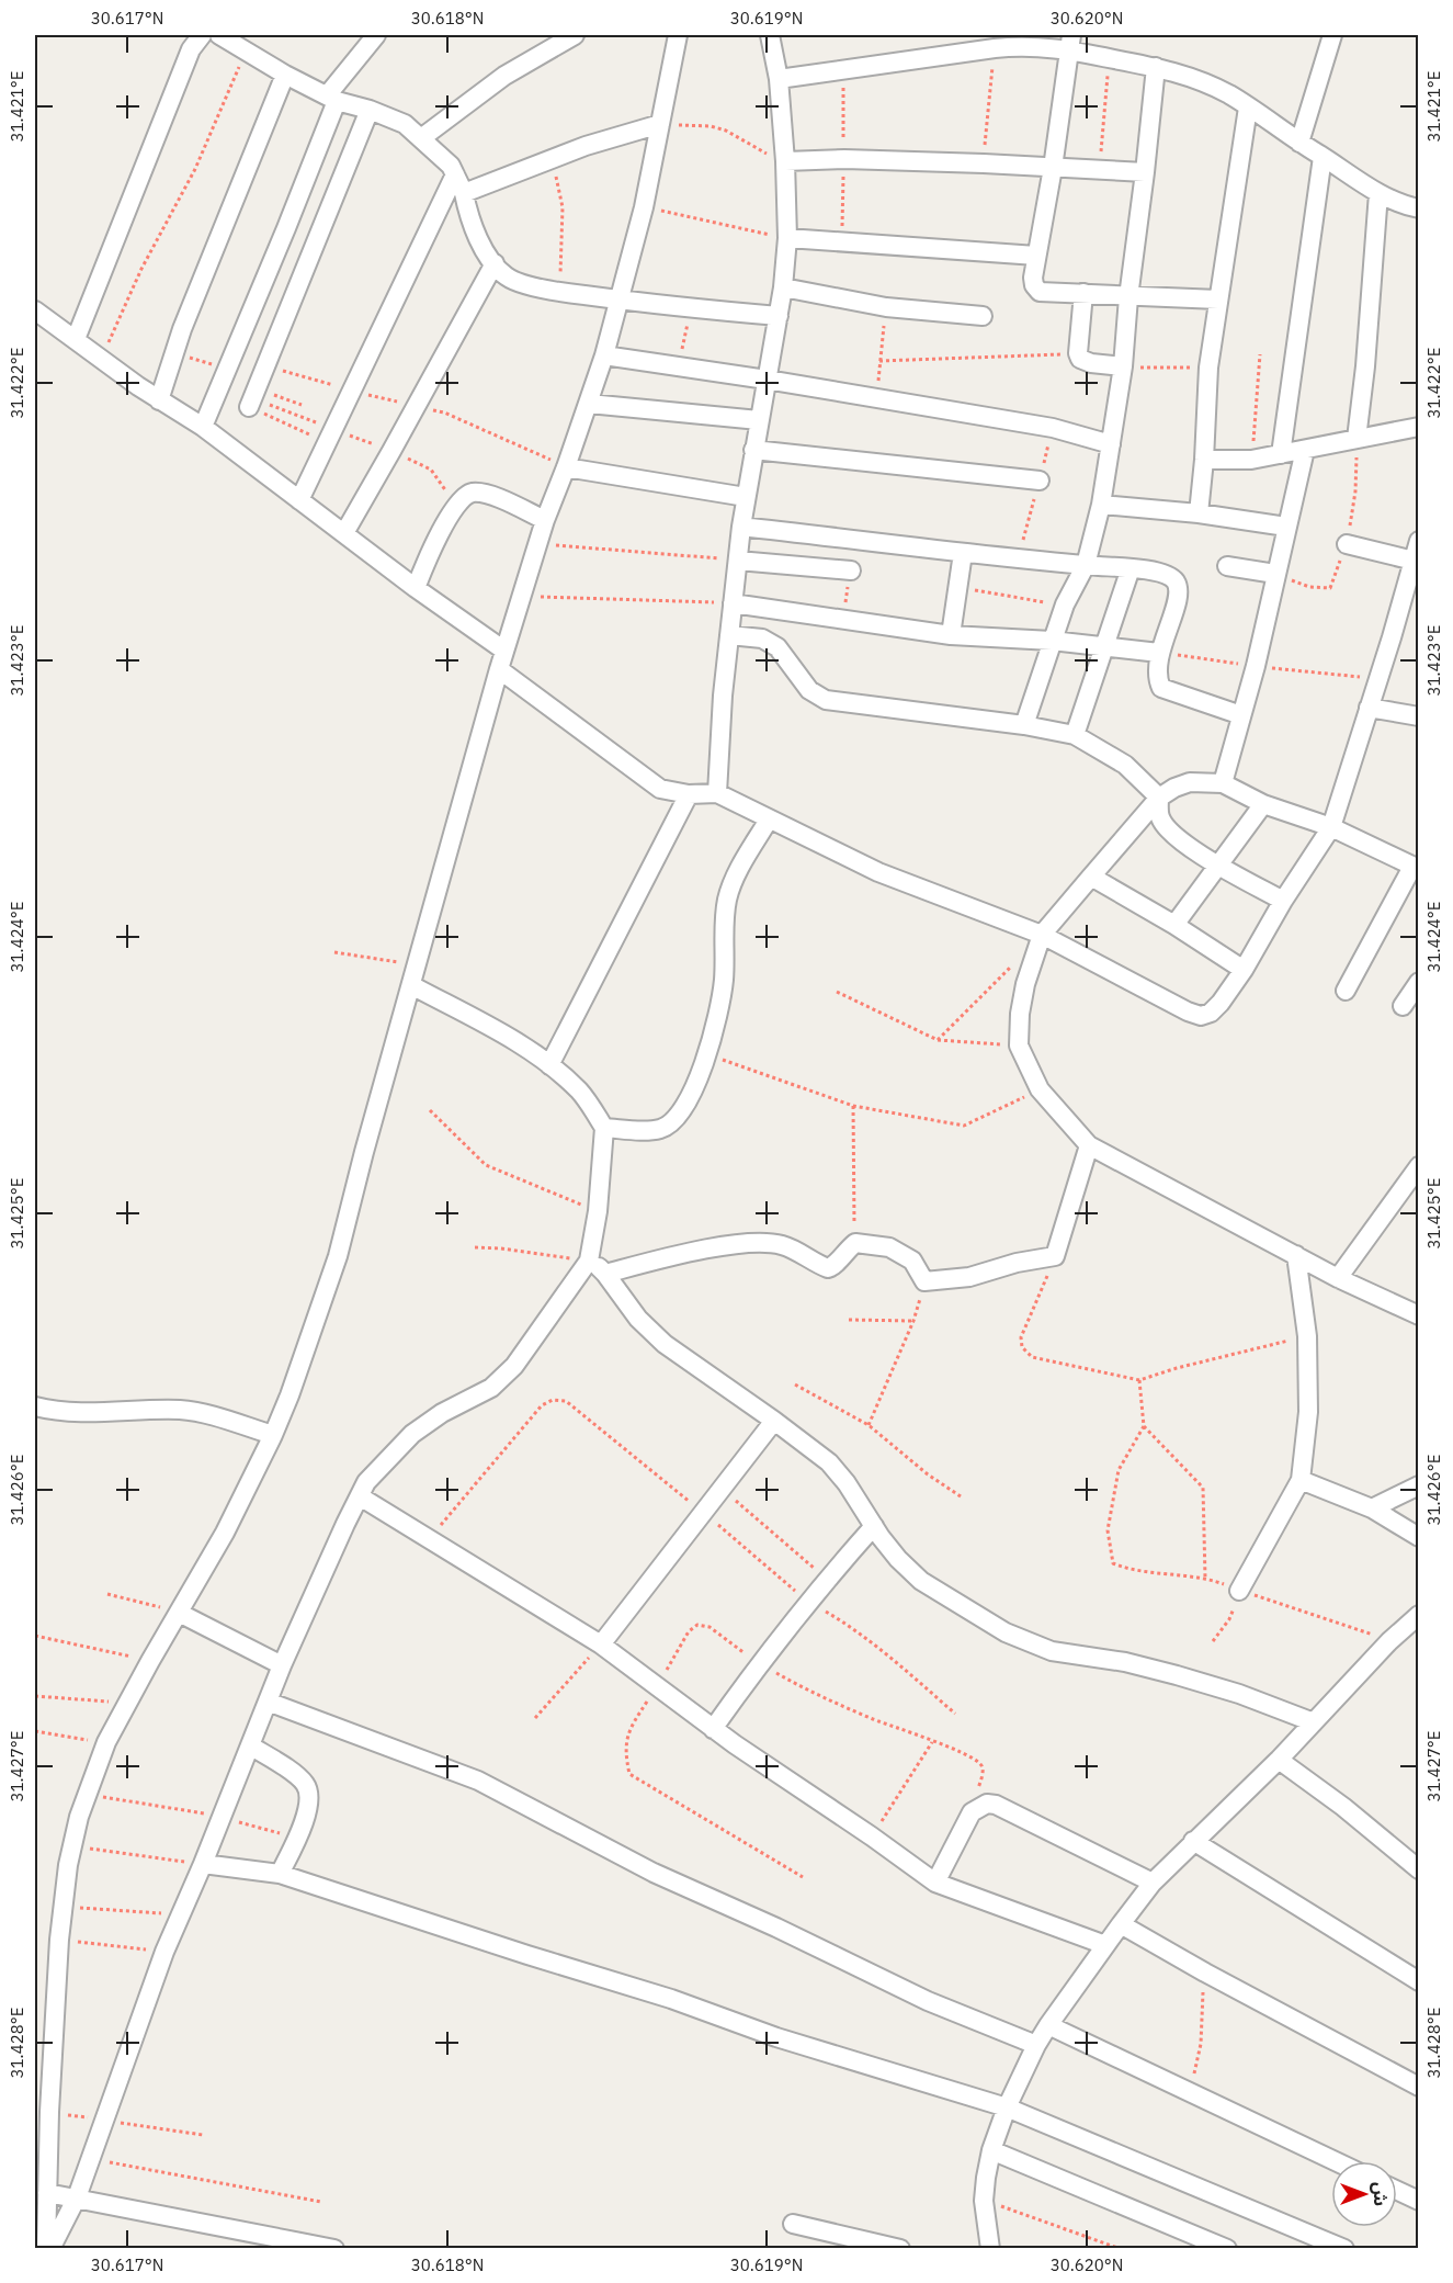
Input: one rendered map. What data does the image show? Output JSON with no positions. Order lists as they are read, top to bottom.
{
  "north": "right",
  "coordinates": [
    "30.617°N",
    "30.618°N",
    "30.619°N",
    "30.620°N",
    "31.421°E",
    "31.422°E",
    "31.423°E",
    "31.424°E",
    "31.425°E",
    "31.426°E",
    "31.427°E",
    "31.428°E"
  ]
}
